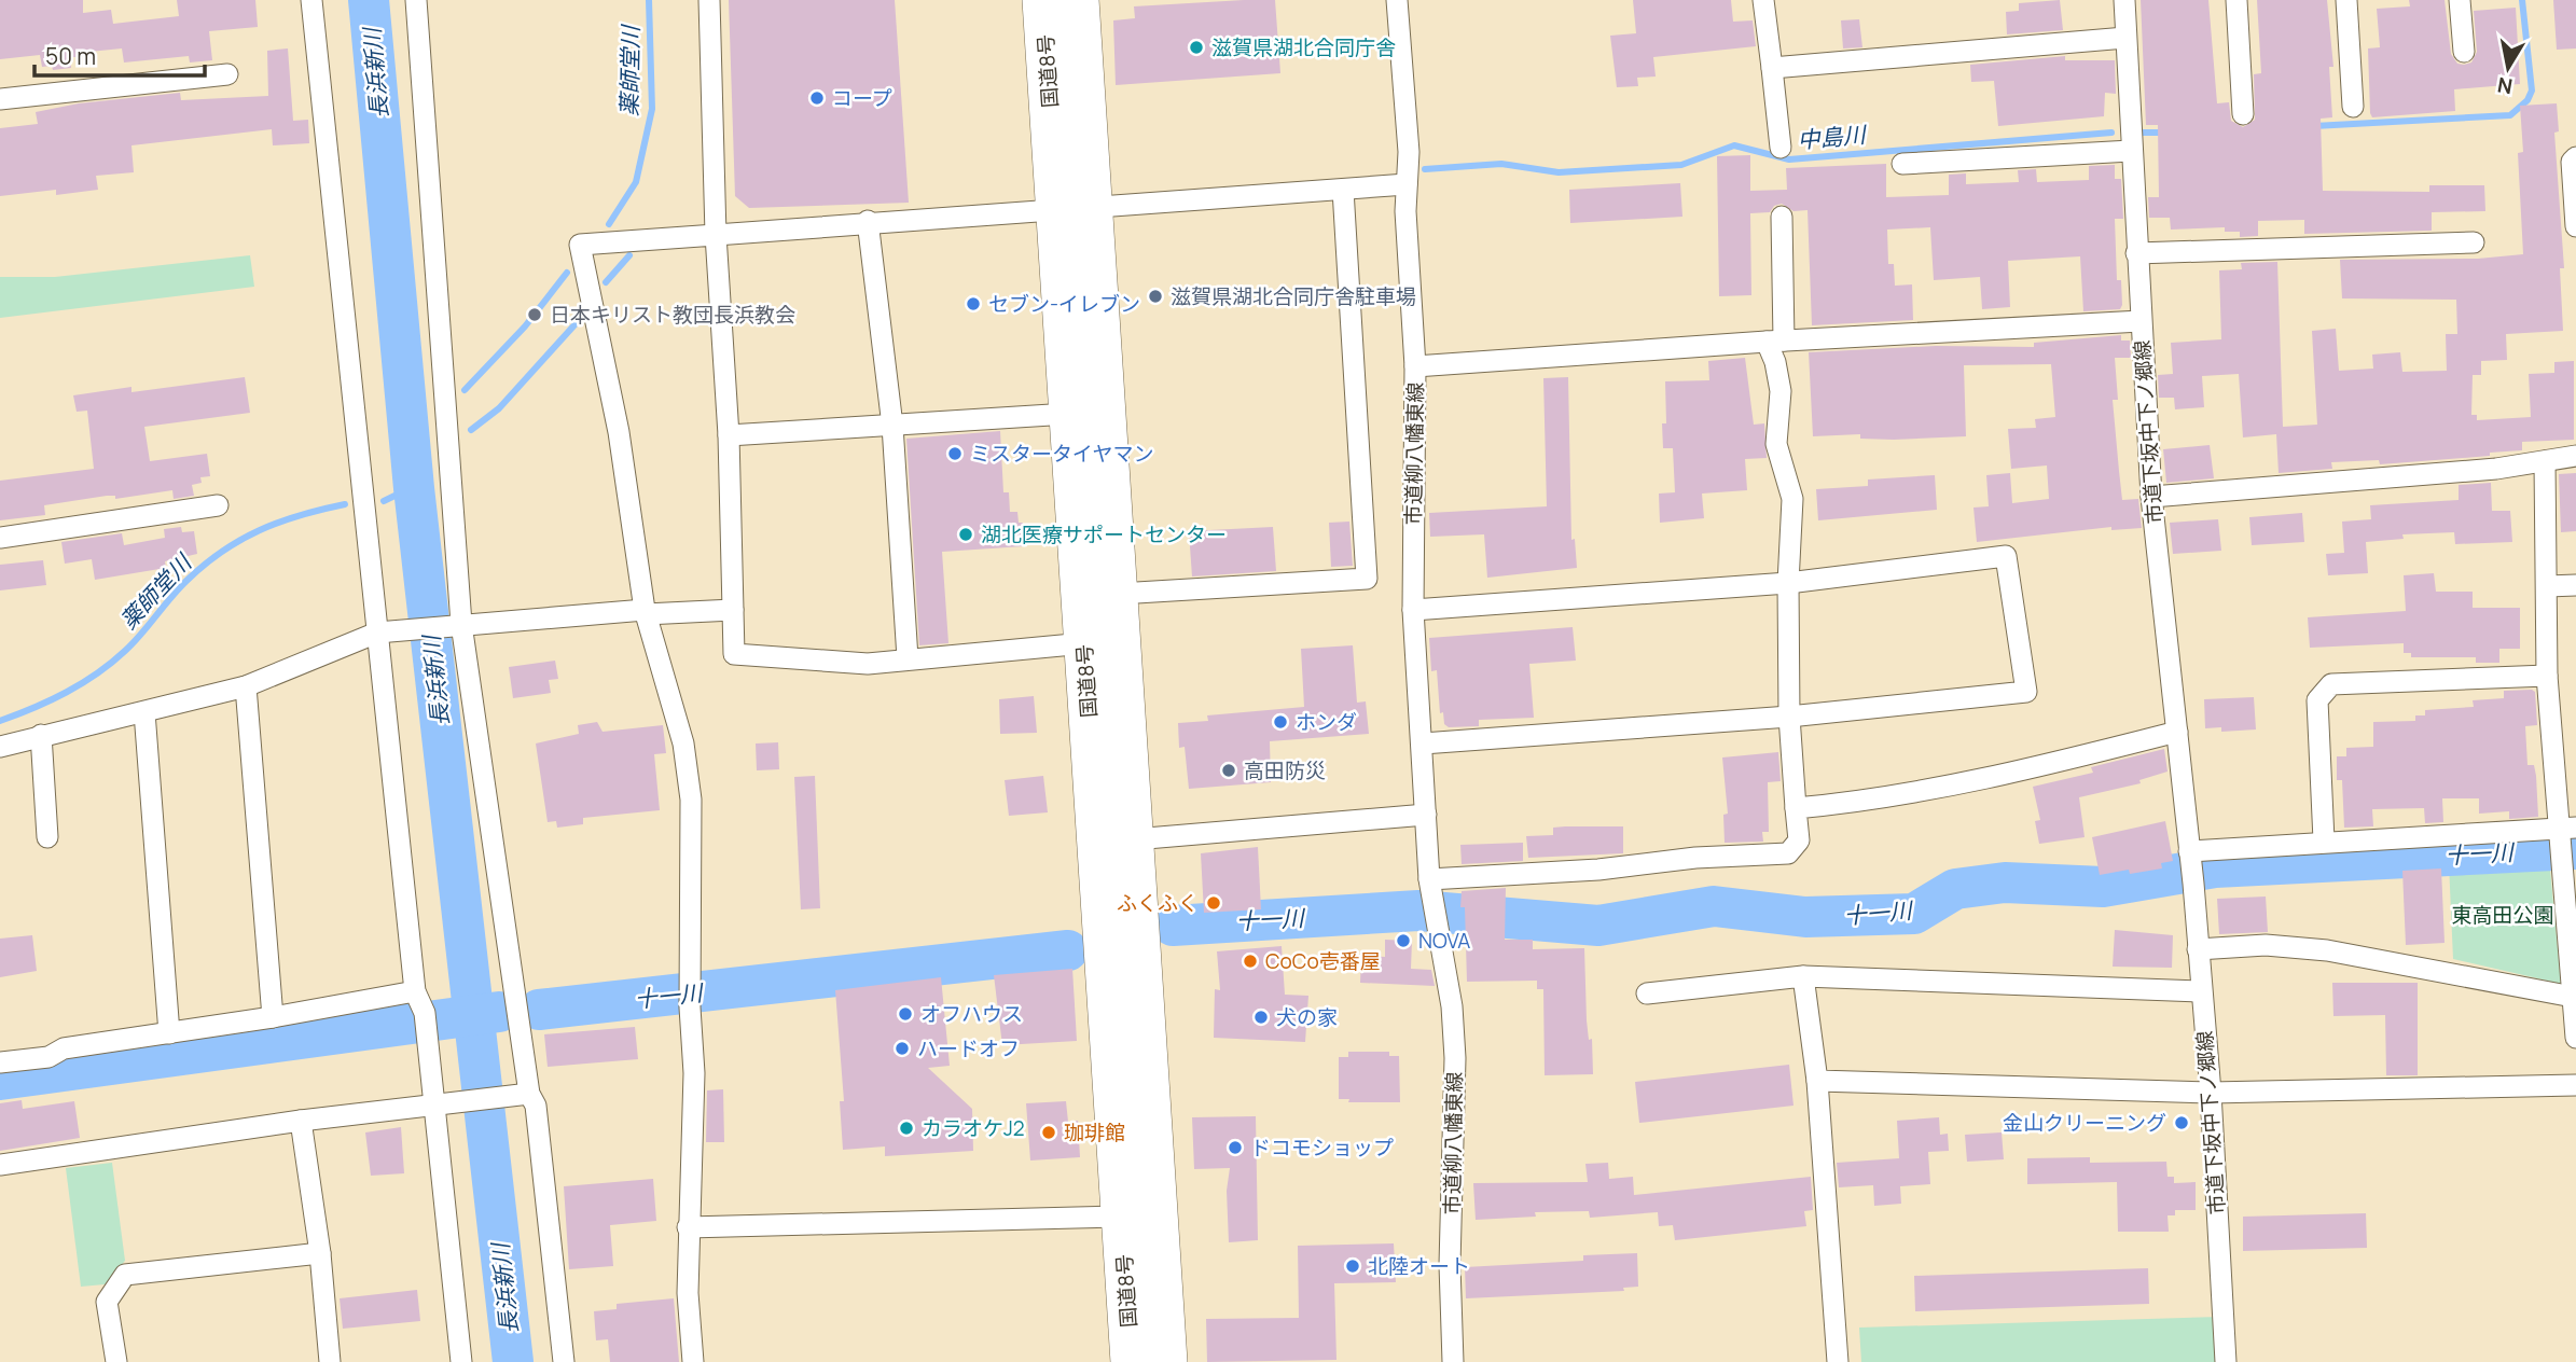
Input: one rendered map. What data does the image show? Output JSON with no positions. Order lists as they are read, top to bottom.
{
  "streets": {
    "highway": ["国道8号"],
    "street": ["市道下坂中下ノ郷線", "市道柳八幡東線"]
  },
  "water": [
    "薬師堂川",
    "長浜新川",
    "中島川",
    "十一川"
  ],
  "parks": ["東高田公園"],
  "places": [
    "滋賀県湖北合同庁舎",
    "コープ",
    "滋賀県湖北合同庁舎駐車場",
    "セブン-イレブン",
    "日本キリスト教団長浜教会",
    "ミスタータイヤマン",
    "湖北医療サポートセンター",
    "ホンダ",
    "高田防災",
    "ふくふく",
    "NOVA",
    "CoCo壱番屋",
    "オフハウス",
    "犬の家",
    "ハードオフ",
    "金山クリーニング",
    "カラオケJ2",
    "珈琲館",
    "ドコモショップ",
    "北陸オート"
  ],
  "scale_bar": "50 m",
  "north": "bottom"
}
